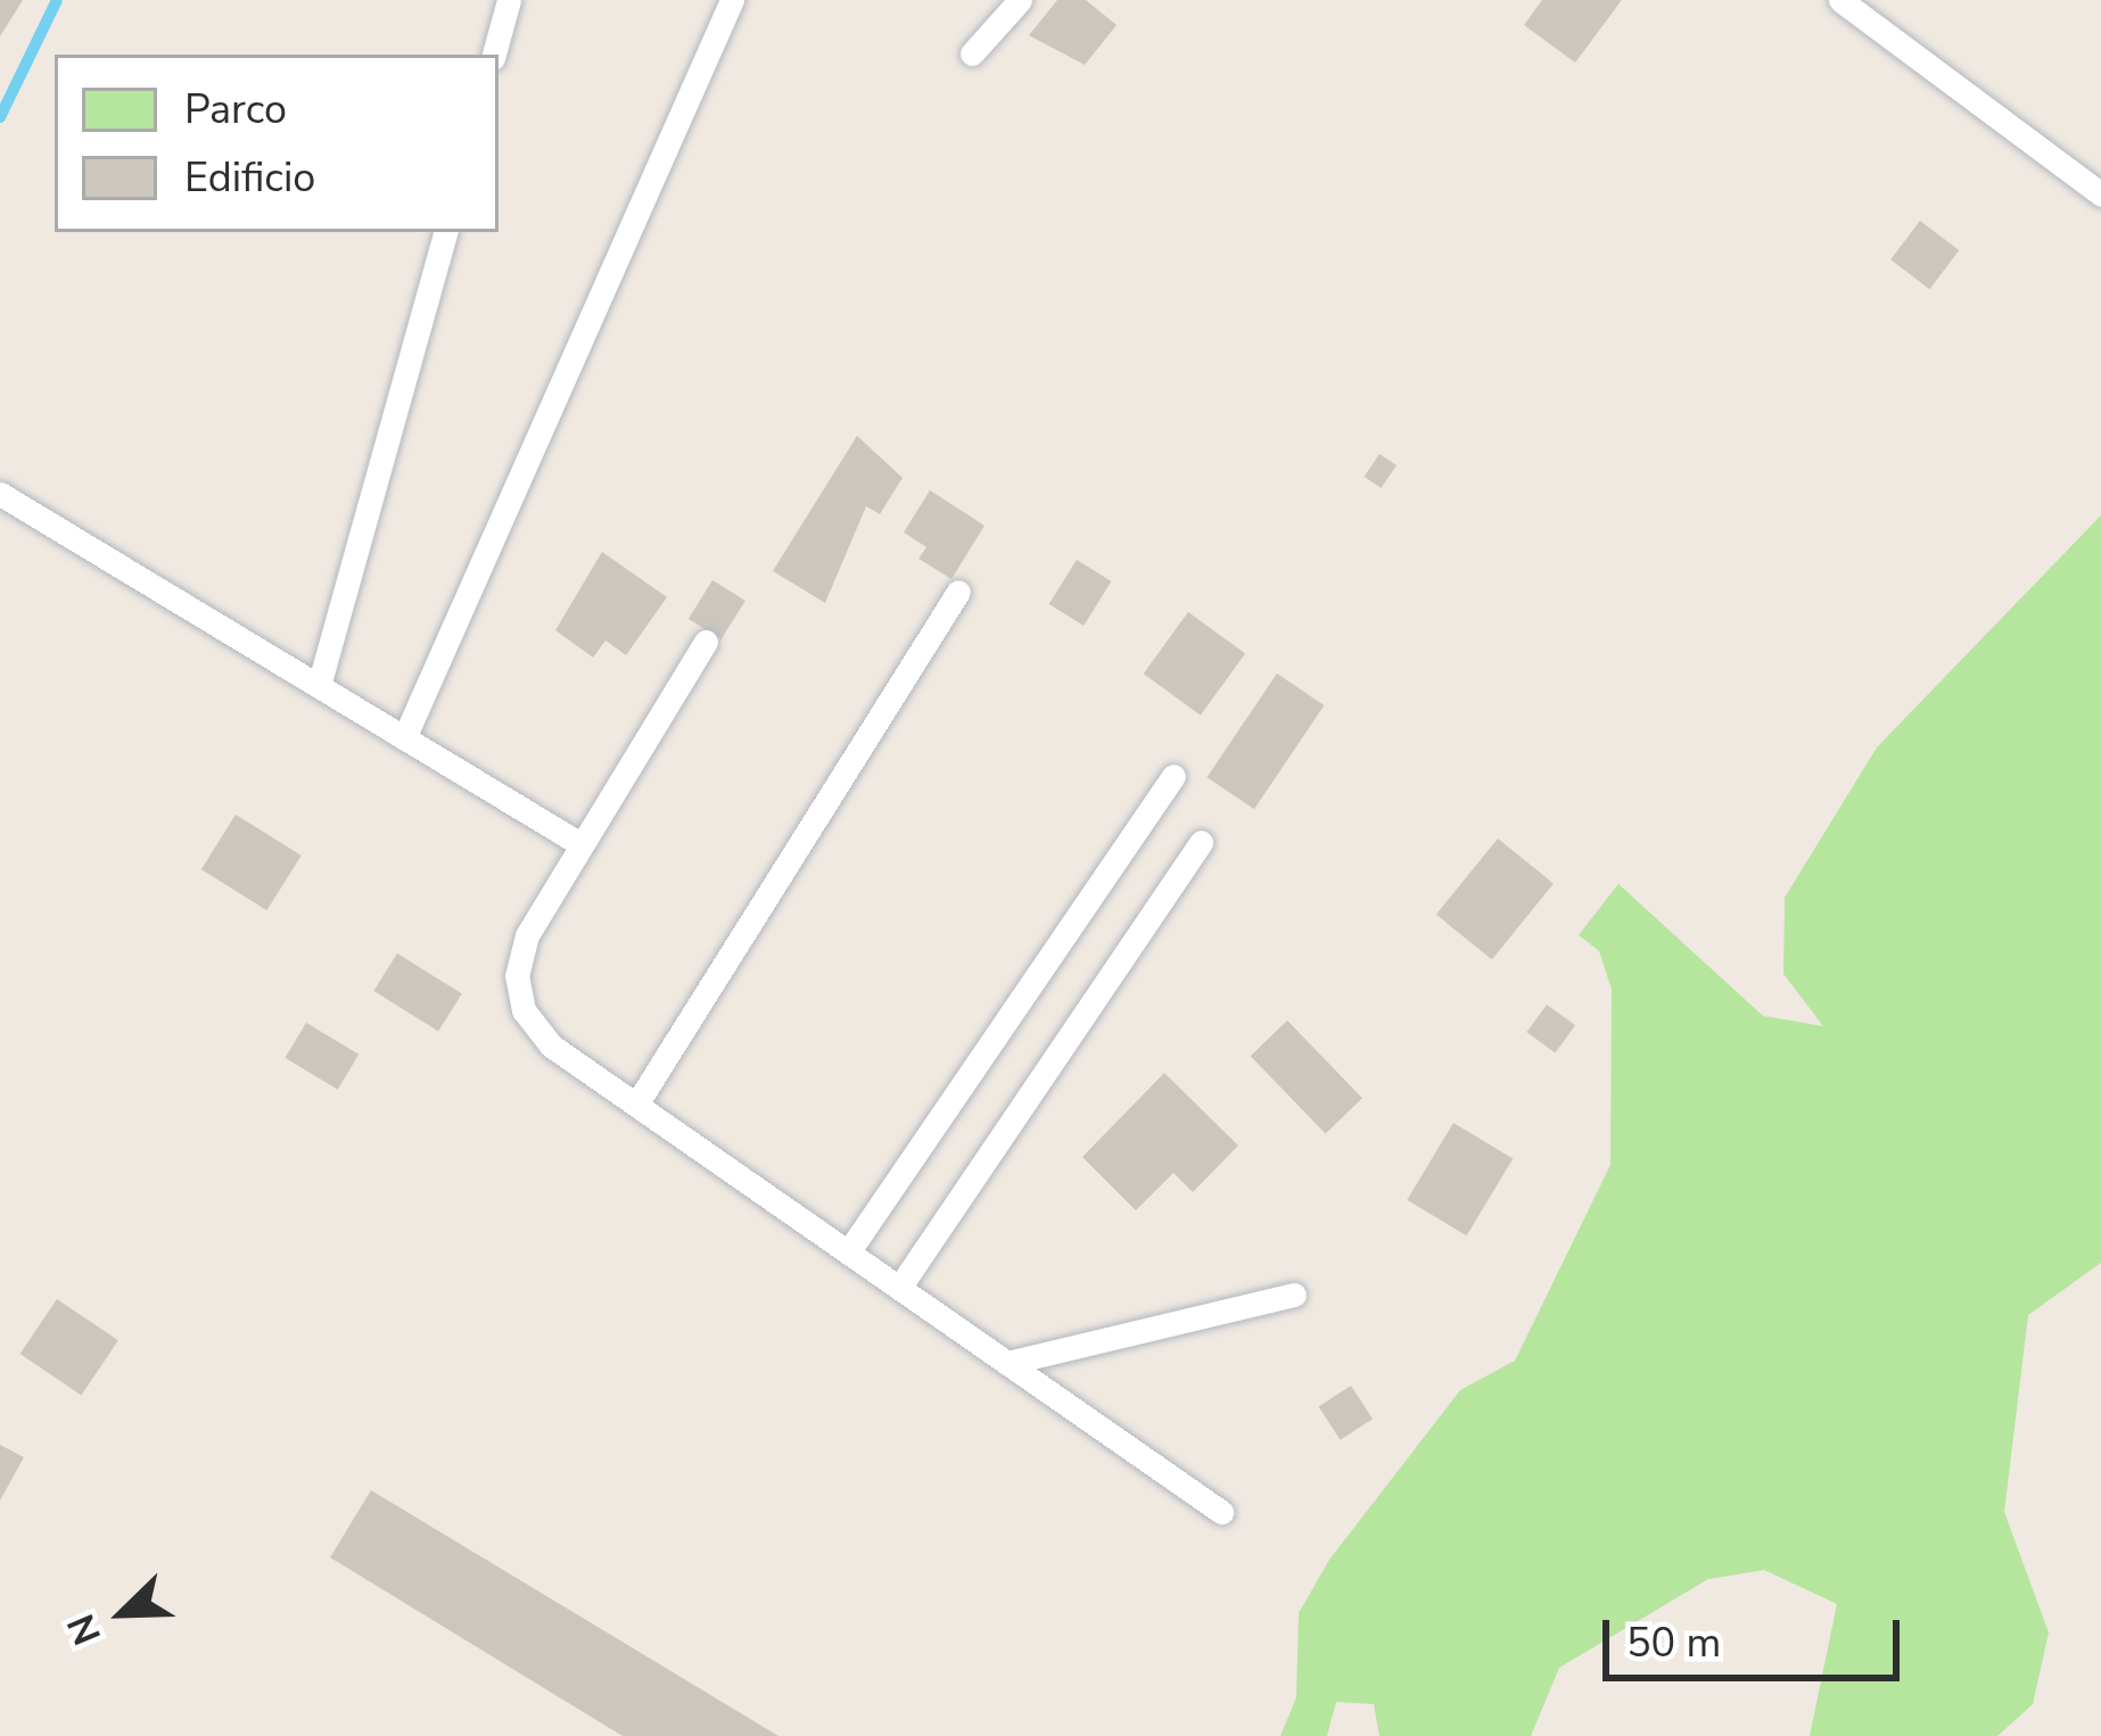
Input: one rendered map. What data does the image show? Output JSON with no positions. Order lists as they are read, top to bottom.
{
  "legend": ["Parco", "Edificio"],
  "scale_bar": "50 m",
  "north": "bottom left"
}
